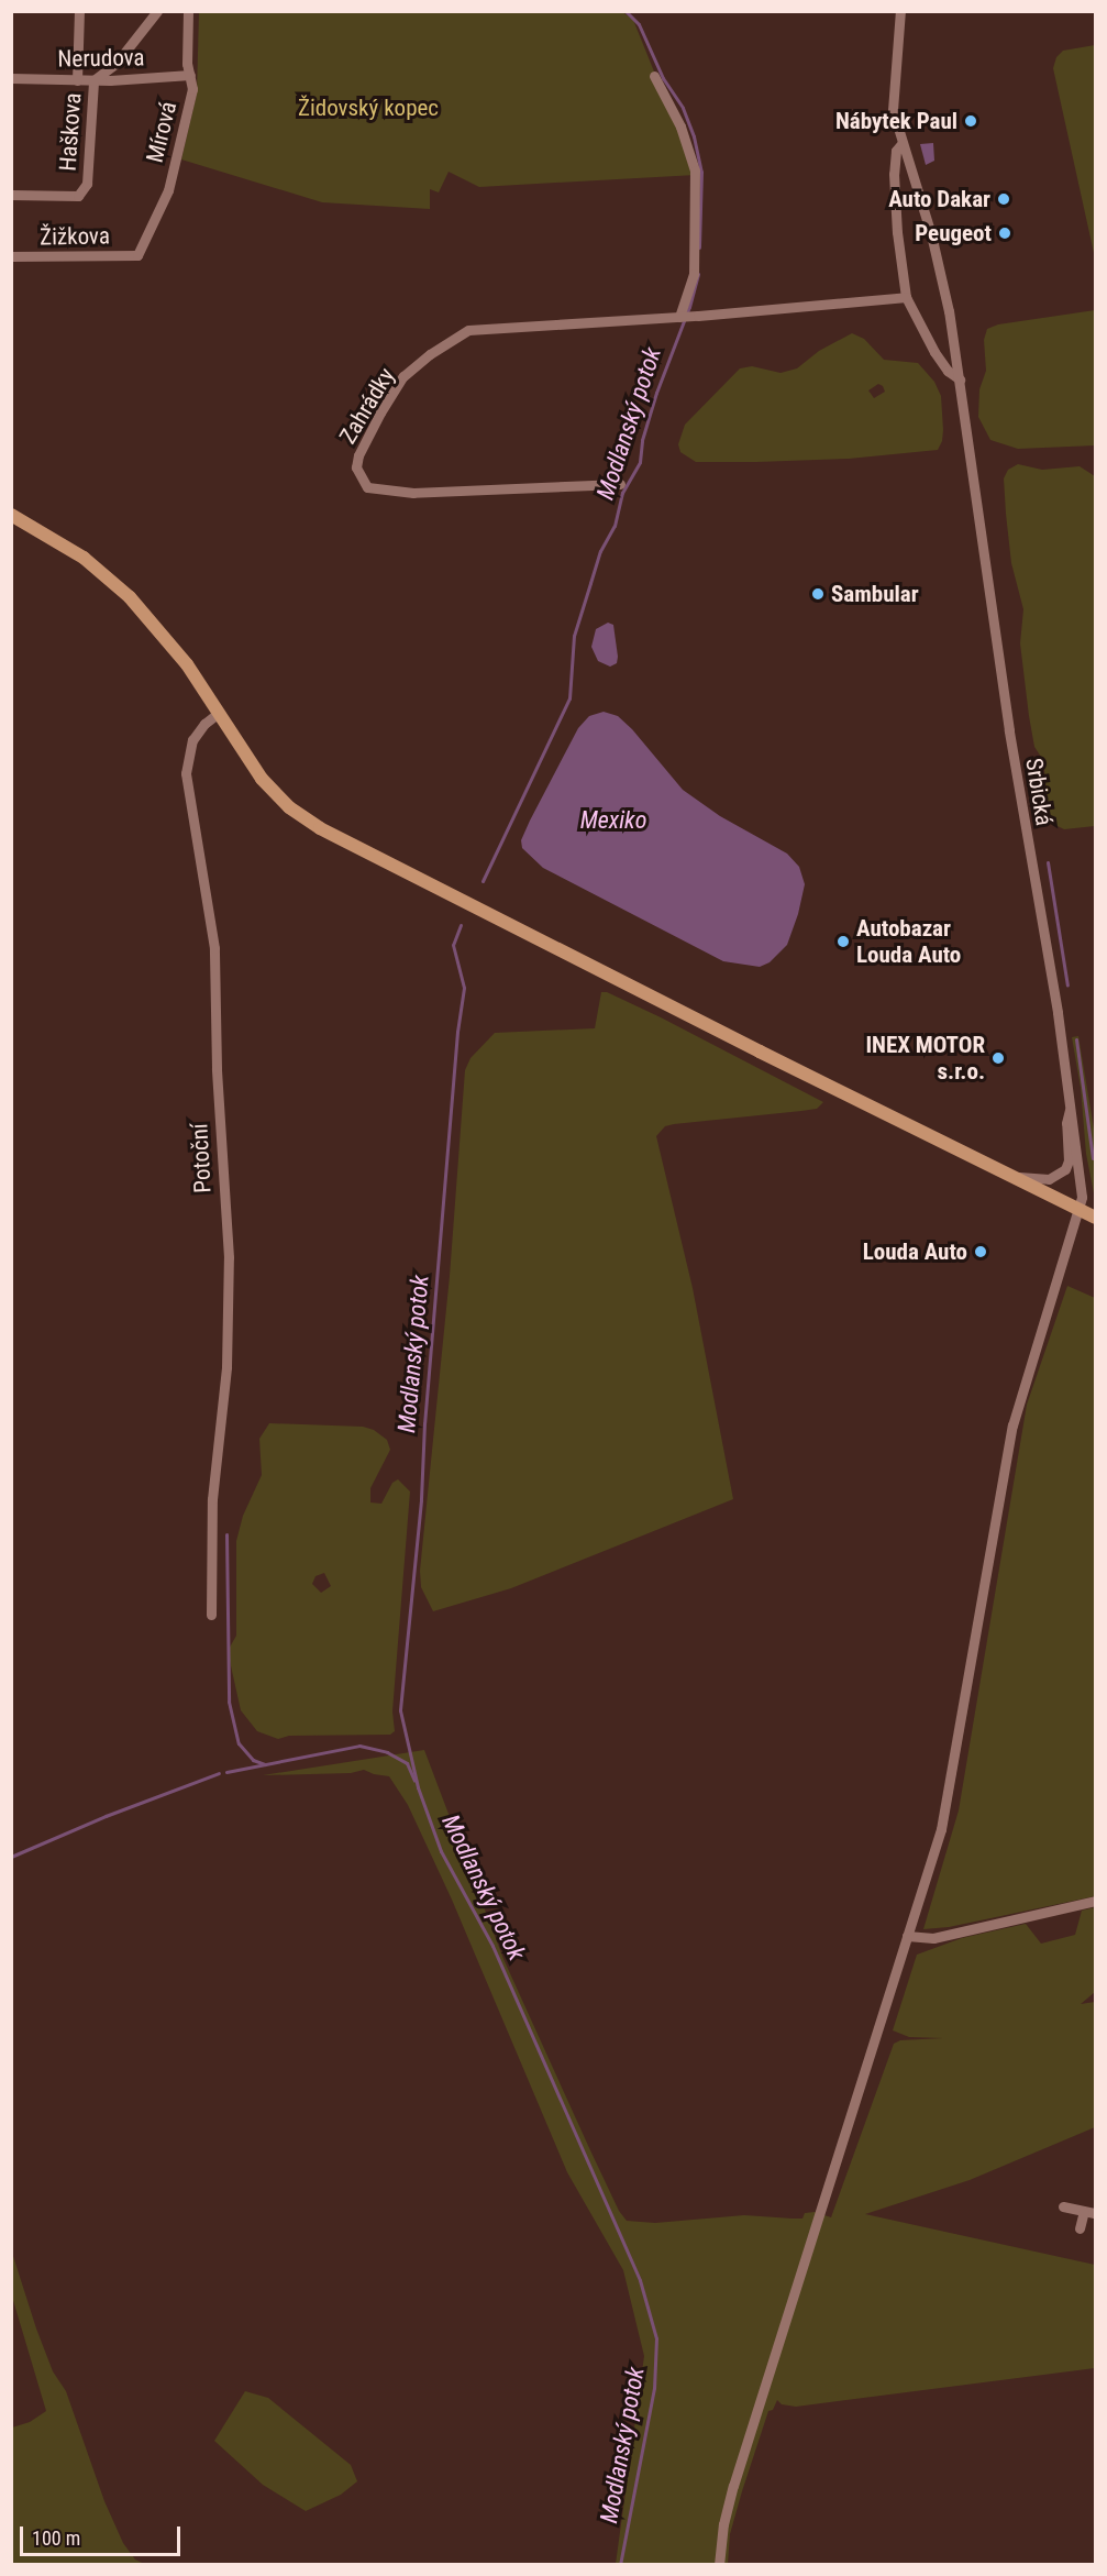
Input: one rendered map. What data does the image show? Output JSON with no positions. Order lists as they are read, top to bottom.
{
  "streets": {
    "street": [
      "Nerudova",
      "Haškova",
      "Mírová",
      "Žižkova",
      "Zahrádky",
      "Srbická",
      "Potoční"
    ]
  },
  "crossings": [
    ["Nerudova", "Haškova"],
    ["Nerudova", "Mírová"],
    ["Mírová", "Žižkova"],
    ["Zahrádky", "Srbická"]
  ],
  "water": ["Modlanský potok", "Mexiko"],
  "parks": ["Židovský kopec"],
  "places": [
    "Nábytek Paul",
    "Auto Dakar",
    "Peugeot",
    "Sambular",
    "Autobazar Louda Auto",
    "INEX MOTOR s.r.o.",
    "Louda Auto"
  ],
  "scale_bar": "100 m"
}
